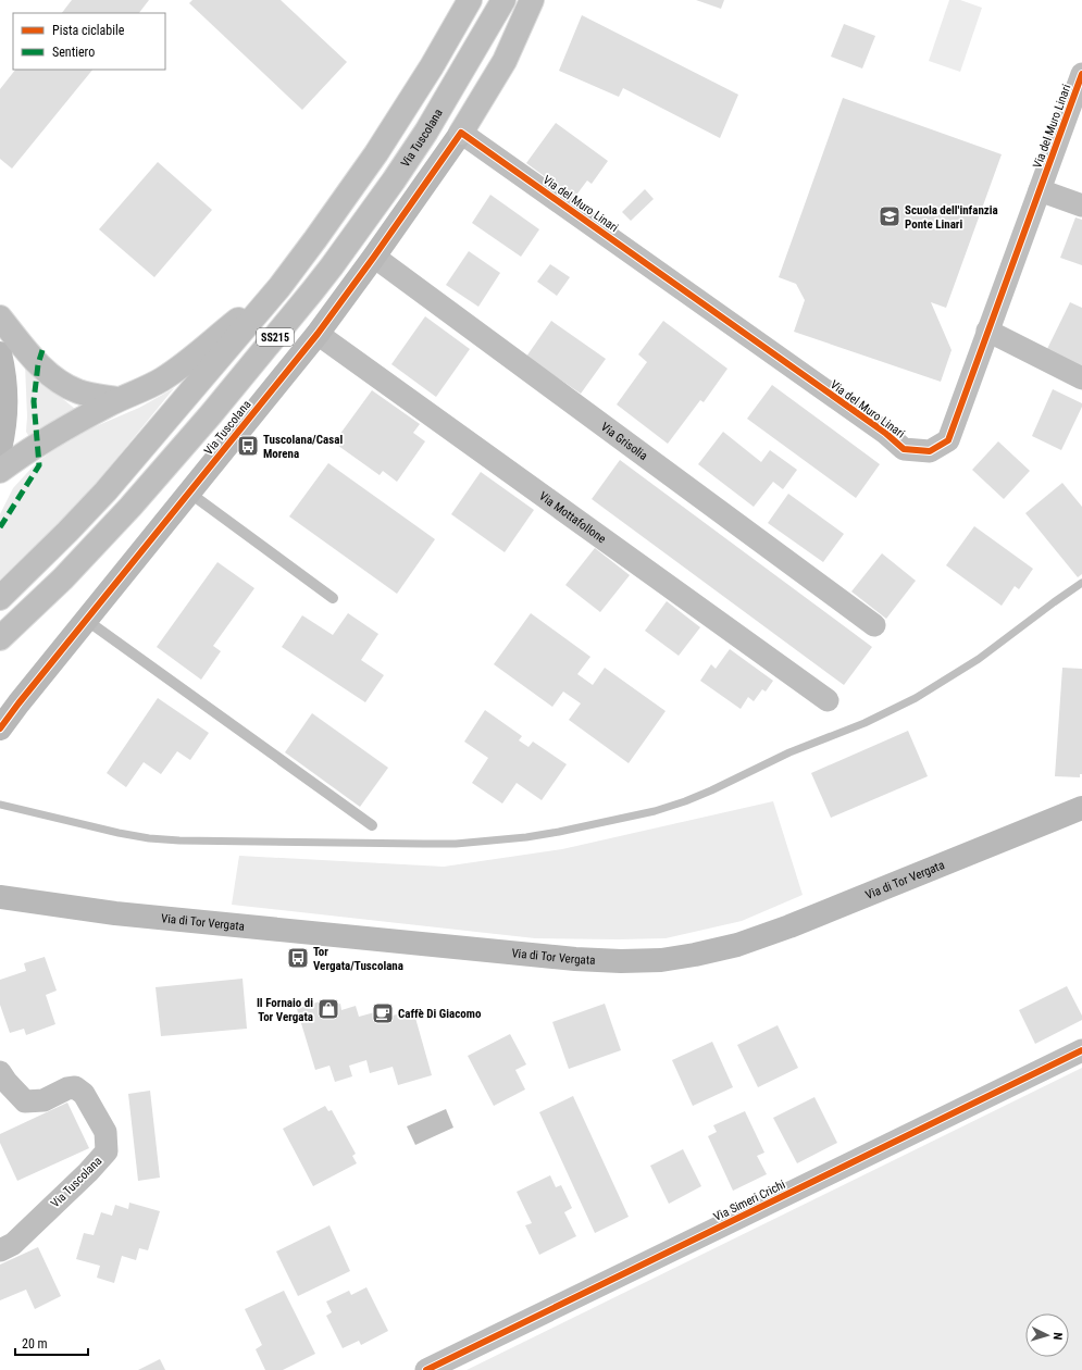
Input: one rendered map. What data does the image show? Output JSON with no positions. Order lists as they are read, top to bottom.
{
  "streets": {
    "main road": ["Via Tuscolana", "SS215", "Via di Tor Vergata"],
    "street": [
      "Via del Muro Linari",
      "Via Grisolia",
      "Via Mottafollone",
      "Via Simeri Crichi"
    ]
  },
  "crossings": [
    ["Via del Muro Linari", "Via Tuscolana"],
    ["Via Tuscolana", "Via Grisolia"],
    ["Via Tuscolana", "Via Mottafollone"]
  ],
  "places": {
    "school or university": ["Scuola dell'infanzia Ponte Linari"],
    "bus stop": ["Tuscolana/Casal Morena", "Tor Vergata/Tuscolana"],
    "shop": ["Il Fornaio di Tor Vergata"],
    "cafe": ["Caffè Di Giacomo"]
  },
  "legend": ["Pista ciclabile", "Sentiero"],
  "scale_bar": "20 m",
  "north": "right"
}
